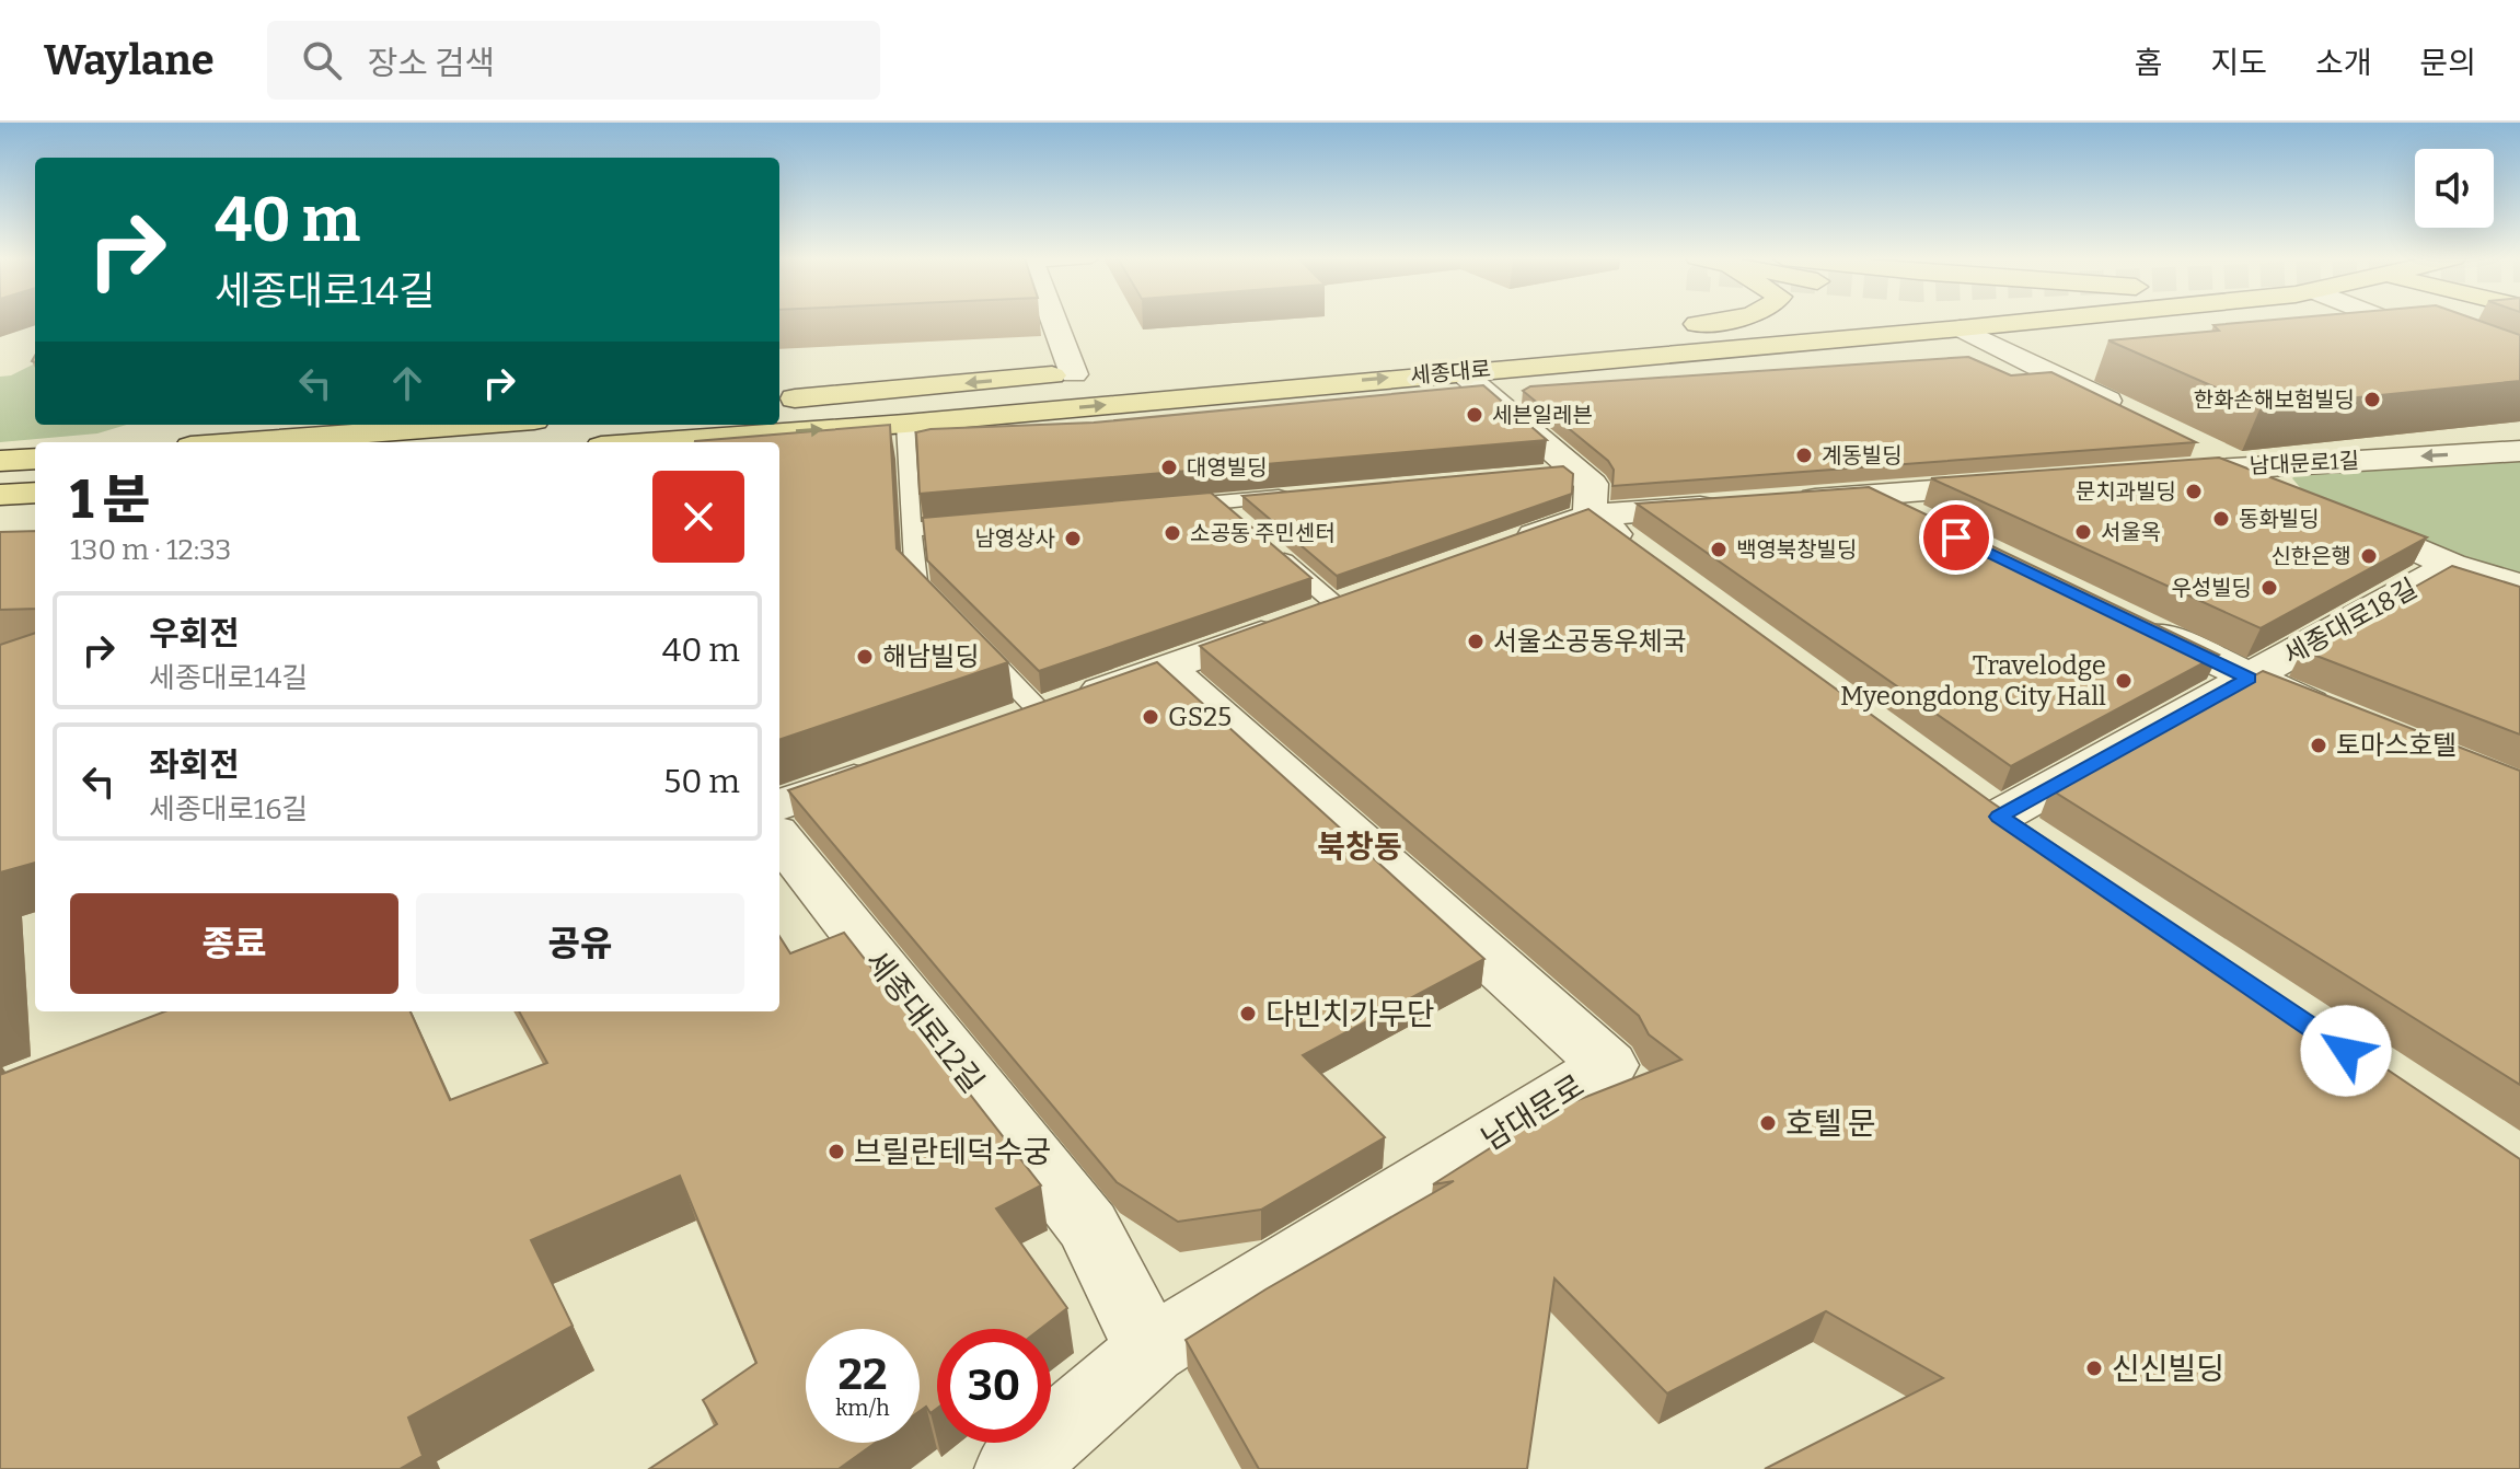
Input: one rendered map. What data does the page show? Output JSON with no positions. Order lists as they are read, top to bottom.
{
  "streets": {
    "main road": ["세종대로"],
    "street": [
      "남대문로1길",
      "세종대로18길",
      "세종대로12길",
      "남대문로"
    ]
  },
  "crossings": [
    ["세종대로12길", "남대문로"]
  ],
  "districts": ["북창동"],
  "places": [
    "한화손해보험빌딩",
    "세븐일레븐",
    "계동빌딩",
    "대영빌딩",
    "문치과빌딩",
    "동화빌딩",
    "서울옥",
    "소공동 주민센터",
    "남영상사",
    "백영북창빌딩",
    "신한은행",
    "우성빌딩",
    "서울소공동우체국",
    "해남빌딩",
    "Travelodge Myeongdong City Hall",
    "GS25",
    "토마스호텔",
    "다빈치가무단",
    "호텔 문",
    "브릴란테덕수궁",
    "신신빌딩"
  ],
  "page": {
    "header": "Waylane",
    "search": "장소 검색",
    "nav": [
      "홈",
      "지도",
      "소개",
      "문의"
    ],
    "turn": ["40 m", "세종대로14길"],
    "heading": ["1 분", "130 m · 12:33"],
    "list": [
      {
        "name": "우회전",
        "note": "세종대로14길",
        "value": "40 m"
      },
      {
        "name": "좌회전",
        "note": "세종대로16길",
        "value": "50 m"
      }
    ],
    "buttons": ["종료", "공유"],
    "speed": "22 km/h",
    "limit": "30"
  }
}
